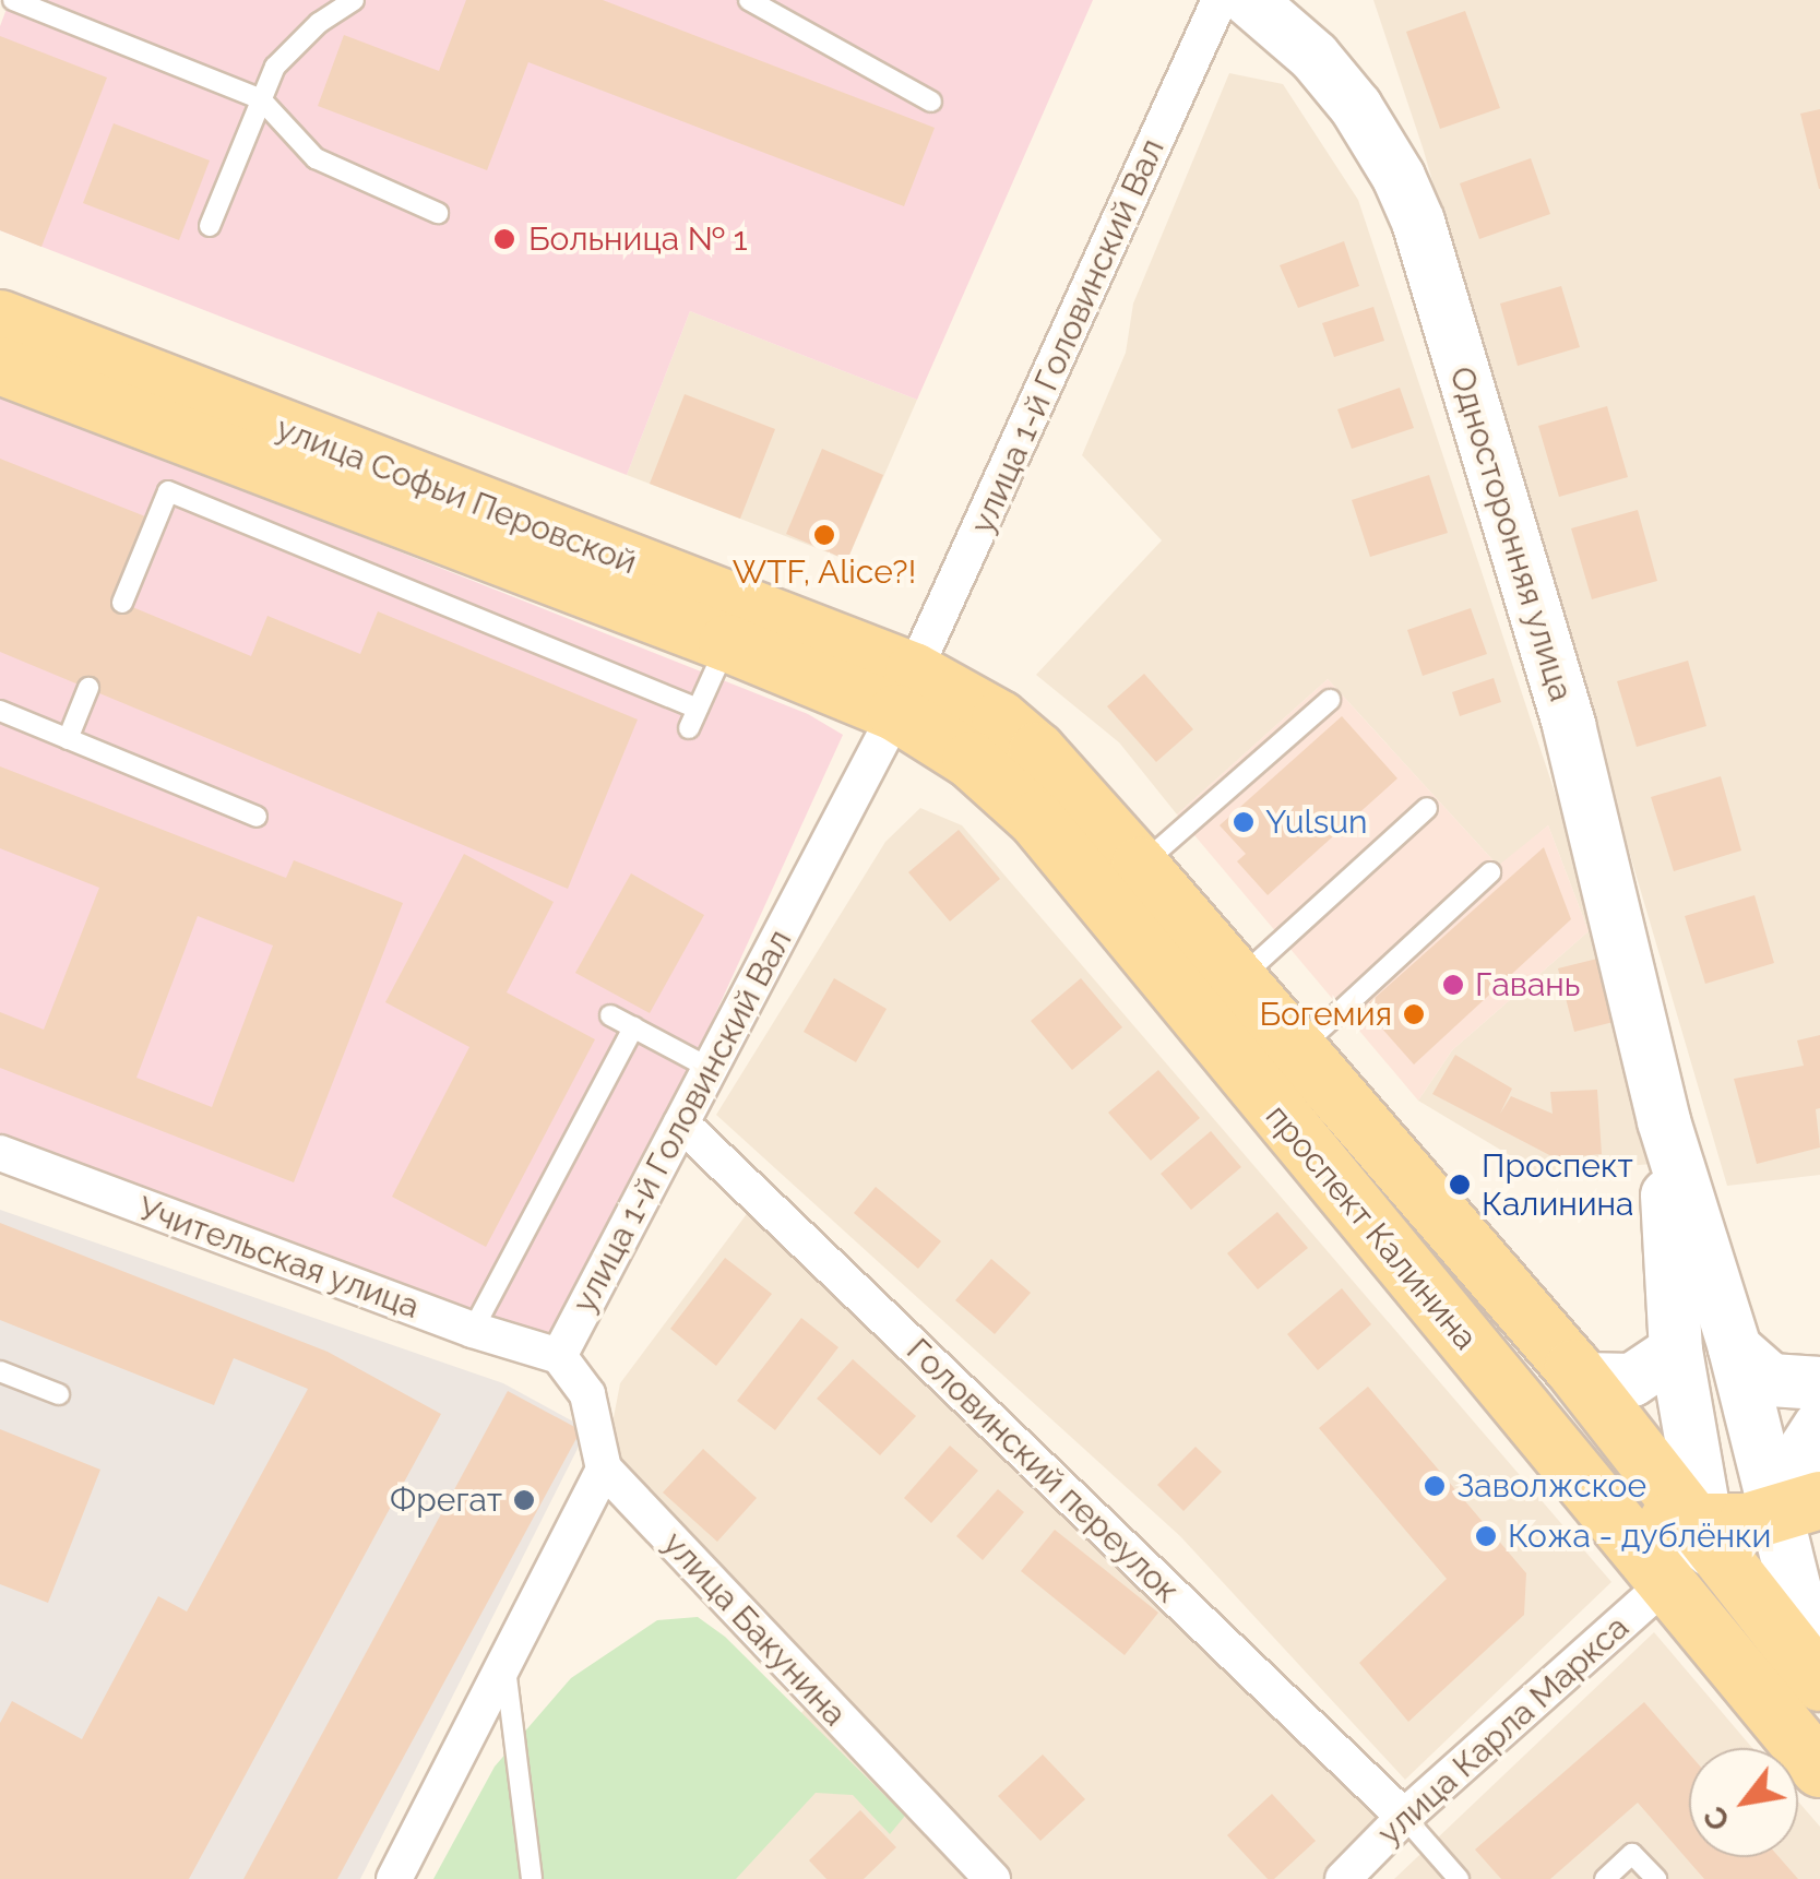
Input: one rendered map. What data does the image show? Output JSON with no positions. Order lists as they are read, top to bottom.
{
  "streets": {
    "main road": ["улица Софьи Перовской", "проспект Калинина"],
    "street": [
      "улица 1-й Головинский Вал",
      "Односторонняя улица",
      "Учительская улица",
      "Головинский переулок",
      "улица Бакунина",
      "улица Карла Маркса"
    ]
  },
  "crossings": [
    ["улица 1-й Головинский Вал", "улица Софьи Перовской"],
    ["улица 1-й Головинский Вал", "проспект Калинина"],
    ["улица 1-й Головинский Вал", "Учительская улица"],
    ["улица 1-й Головинский Вал", "Головинский переулок"],
    ["улица Софьи Перовской", "проспект Калинина"],
    ["Односторонняя улица", "проспект Калинина"],
    ["Односторонняя улица", "улица Карла Маркса"],
    ["проспект Калинина", "улица Карла Маркса"],
    ["Головинский переулок", "улица Карла Маркса"]
  ],
  "places": [
    "Больница № 1",
    "WTF, Alice?!",
    "Yulsun",
    "Гавань",
    "Богемия",
    "Проспект Калинина",
    "Заволжское",
    "Фрегат",
    "Кожа - дублёнки"
  ],
  "north": "bottom left"
}
